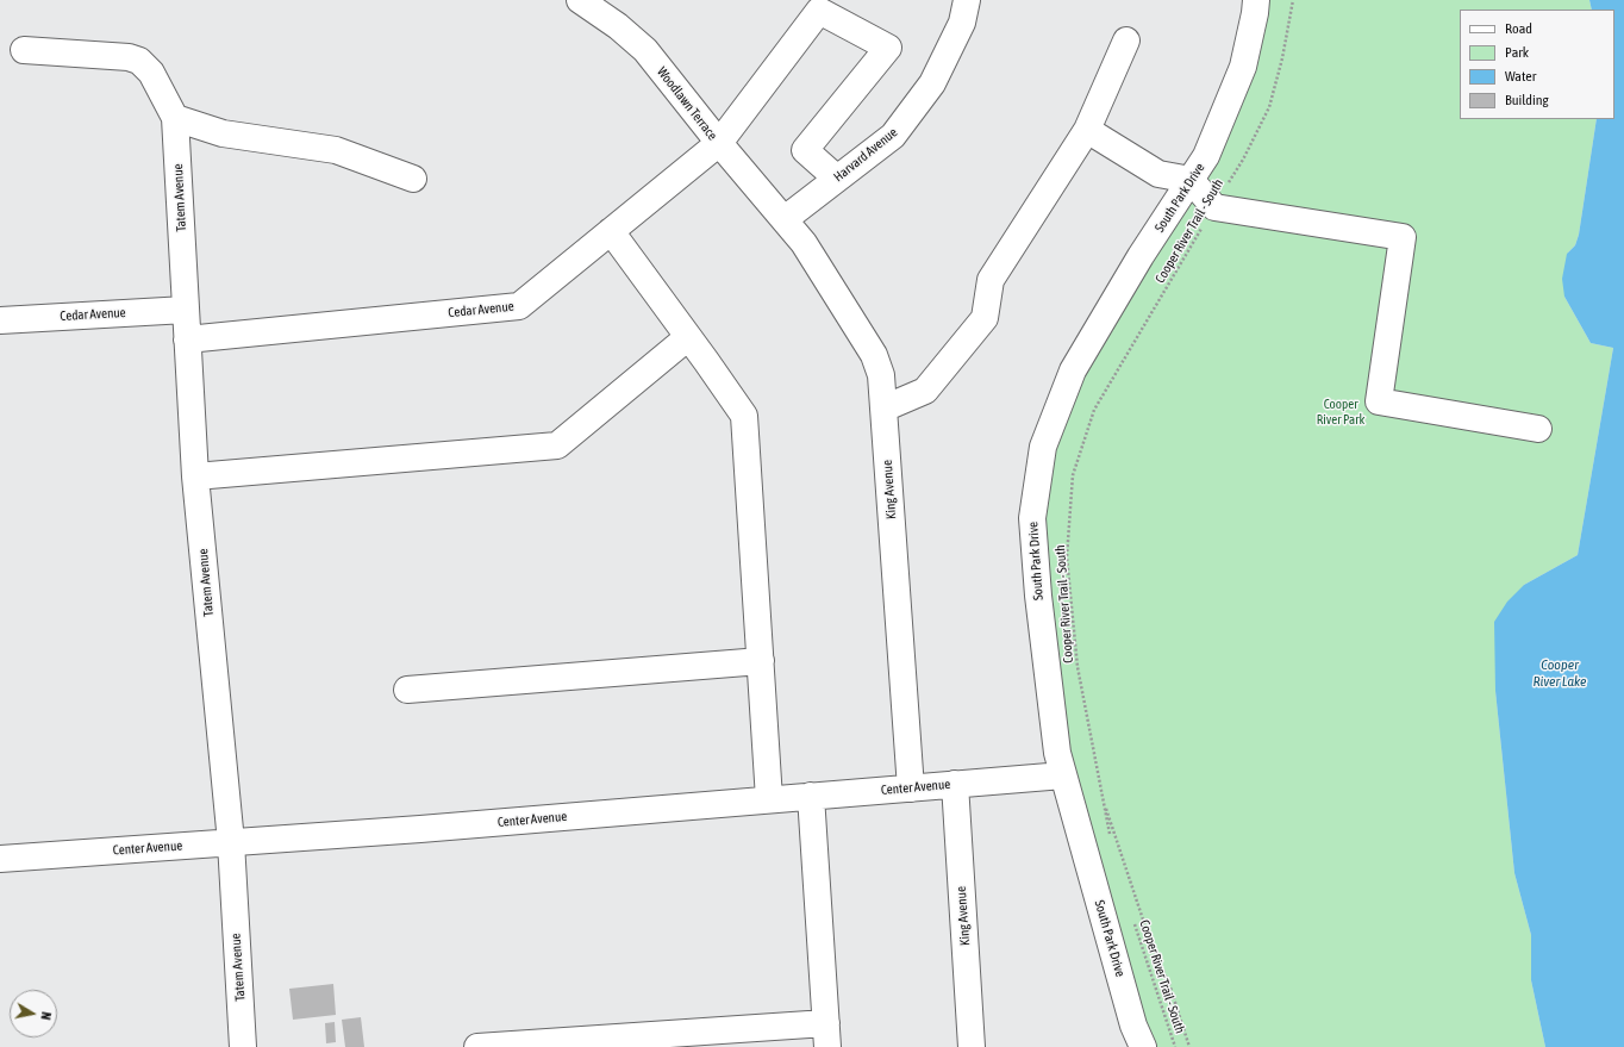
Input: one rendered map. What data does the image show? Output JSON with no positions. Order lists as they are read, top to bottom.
{
  "streets": {
    "street": [
      "Woodlawn Terrace",
      "Harvard Avenue",
      "Tatem Avenue",
      "South Park Drive",
      "Cedar Avenue",
      "King Avenue",
      "Center Avenue"
    ],
    "path": ["Cooper River Trail - South"]
  },
  "crossings": [
    ["Woodlawn Terrace", "Harvard Avenue"],
    ["Woodlawn Terrace", "Cedar Avenue"],
    ["Woodlawn Terrace", "King Avenue"],
    ["Harvard Avenue", "Cedar Avenue"],
    ["Harvard Avenue", "King Avenue"],
    ["Tatem Avenue", "Cedar Avenue"],
    ["Tatem Avenue", "Center Avenue"],
    ["South Park Drive", "Center Avenue"],
    ["King Avenue", "Center Avenue"]
  ],
  "water": ["Cooper River Lake"],
  "parks": ["Cooper River Park"],
  "legend": [
    "Road",
    "Park",
    "Water",
    "Building"
  ],
  "north": "right"
}
